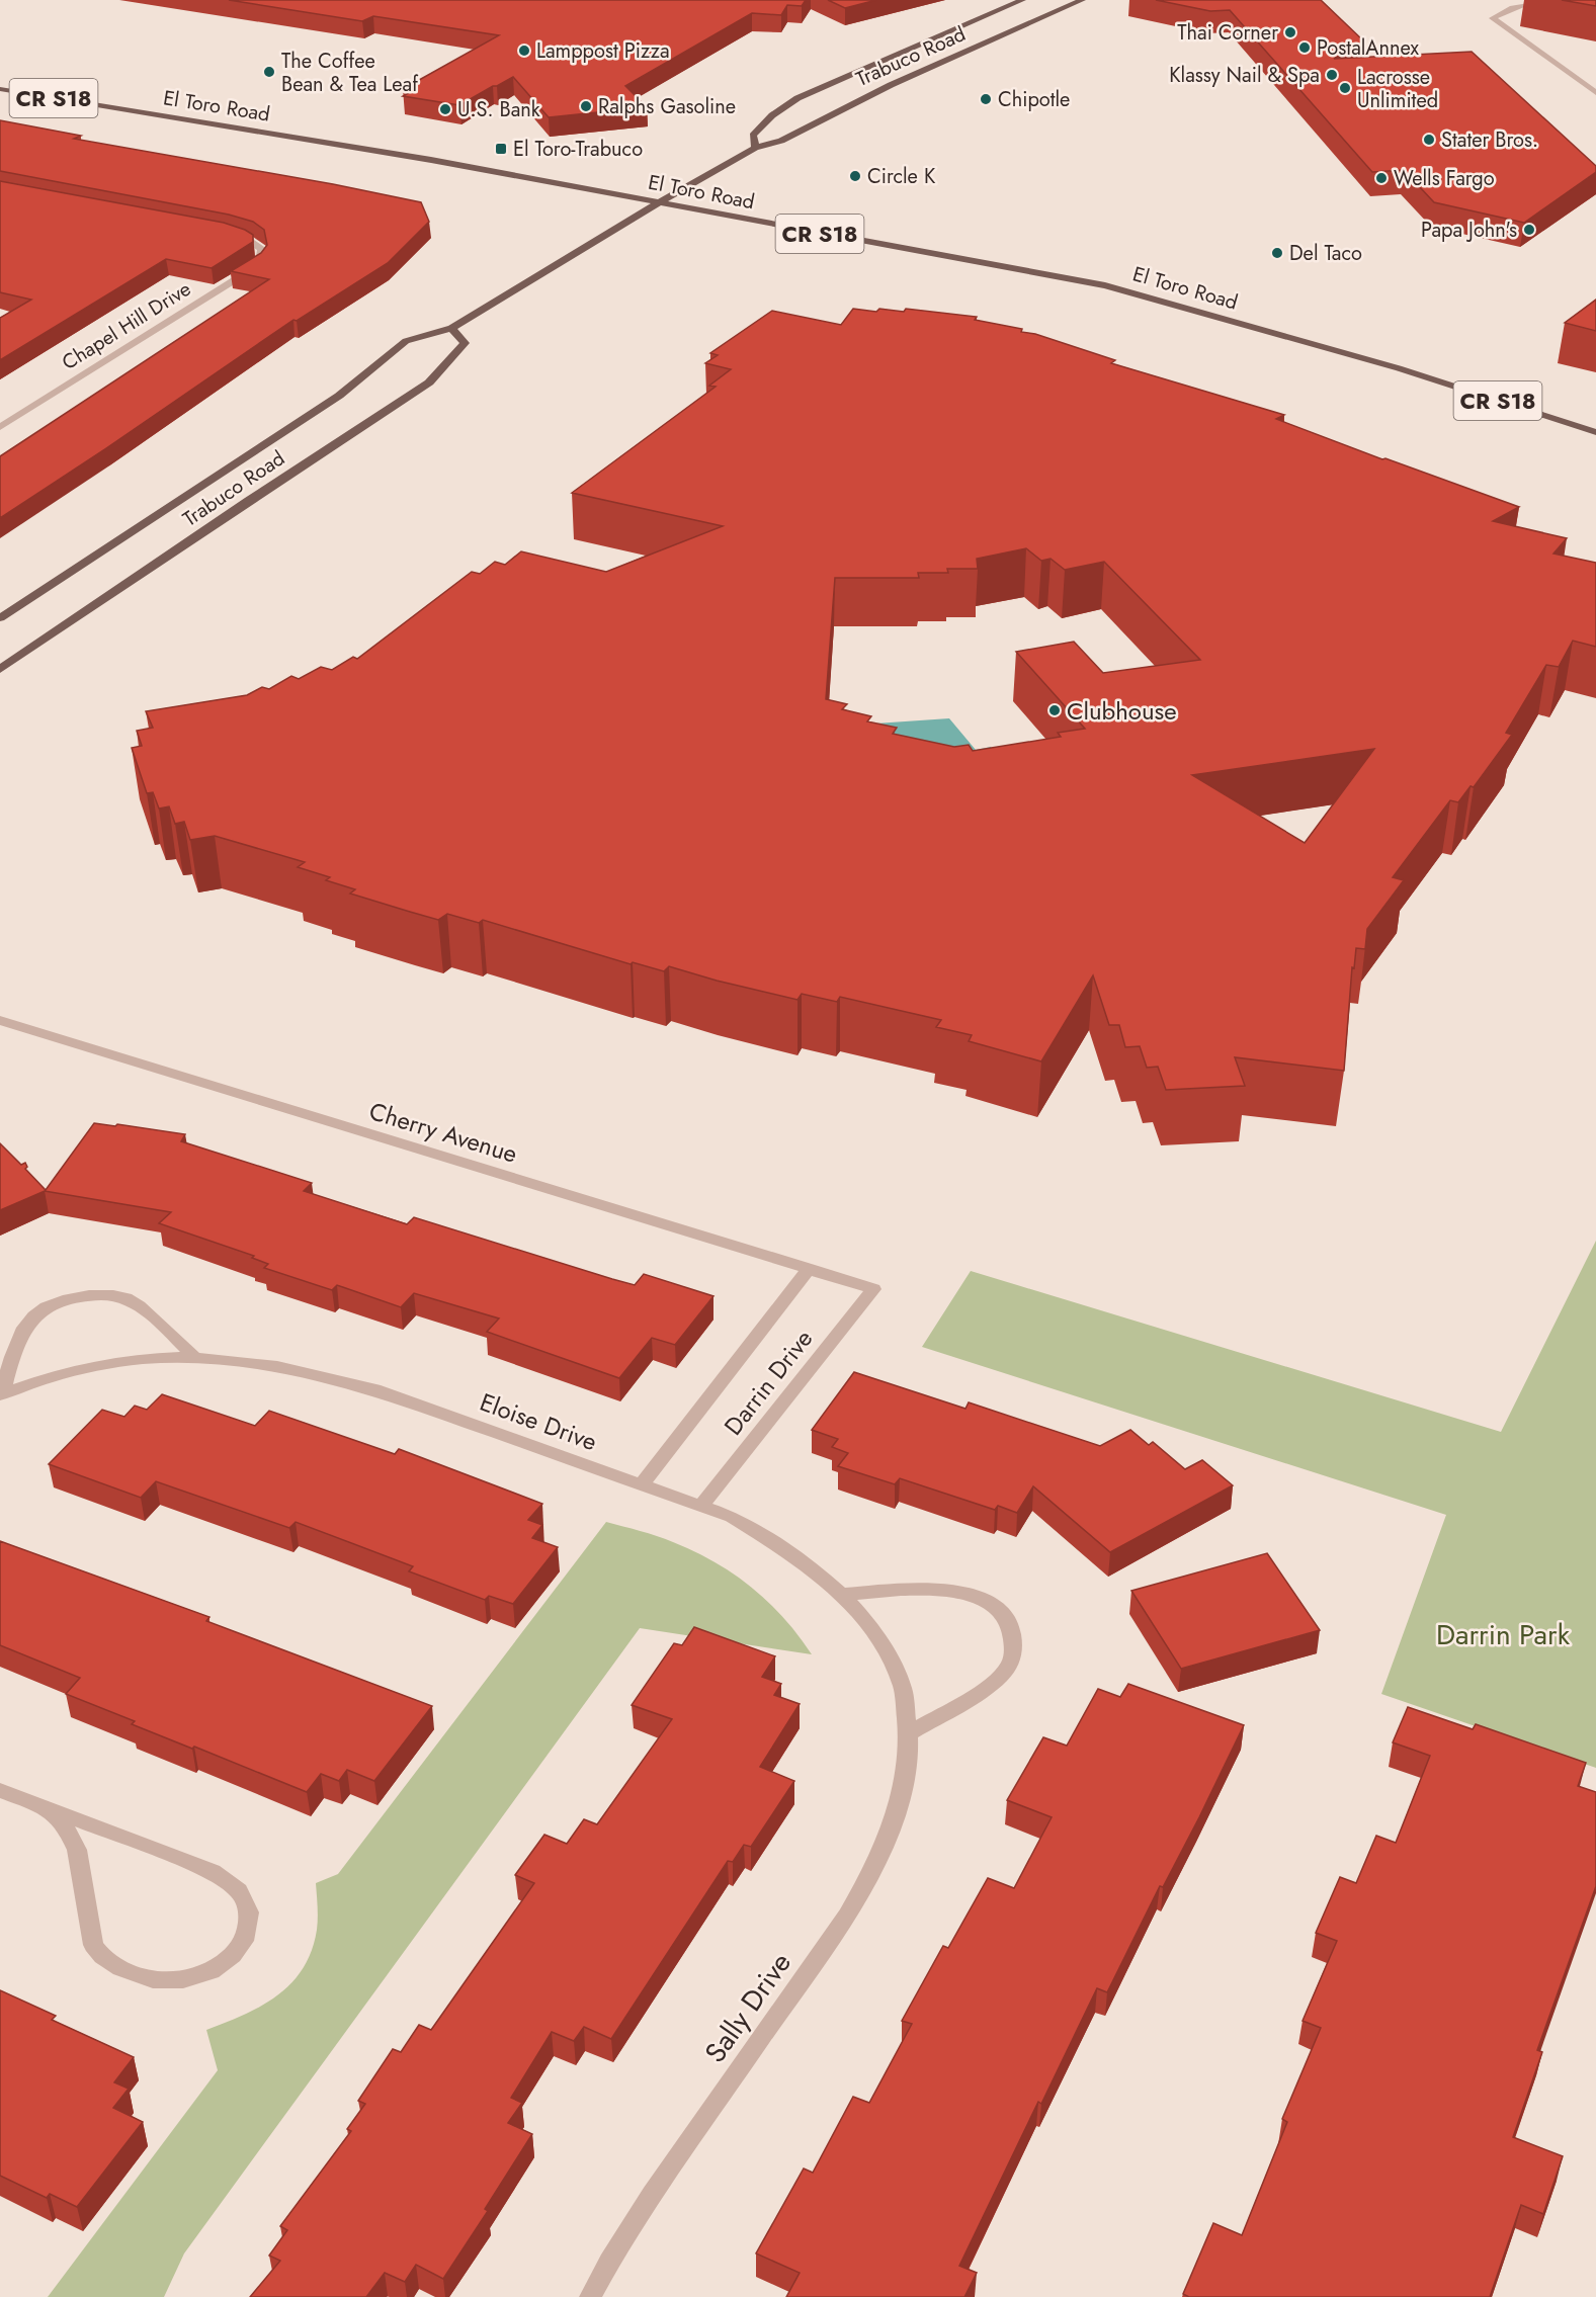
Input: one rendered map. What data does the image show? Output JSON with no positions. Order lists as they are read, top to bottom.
{
  "streets": {
    "main road": ["Trabuco Road", "CR S18", "El Toro Road"],
    "street": [
      "Chapel Hill Drive",
      "Cherry Avenue",
      "Darrin Drive",
      "Eloise Drive",
      "Sally Drive"
    ]
  },
  "crossings": [
    ["Trabuco Road", "El Toro Road"],
    ["Cherry Avenue", "Darrin Drive"],
    ["Darrin Drive", "Eloise Drive"],
    ["Eloise Drive", "Sally Drive"]
  ],
  "parks": ["Darrin Park"],
  "places": {
    "other": [
      "Thai Corner",
      "PostalAnnex",
      "Lamppost Pizza",
      "The Coffee Bean & Tea Leaf",
      "Klassy Nail & Spa",
      "Lacrosse Unlimited",
      "Chipotle",
      "Ralphs Gasoline",
      "U.S. Bank",
      "Stater Bros.",
      "Circle K",
      "Wells Fargo",
      "Papa John's",
      "Del Taco",
      "Clubhouse"
    ],
    "transit": ["El Toro-Trabuco"]
  }
}
